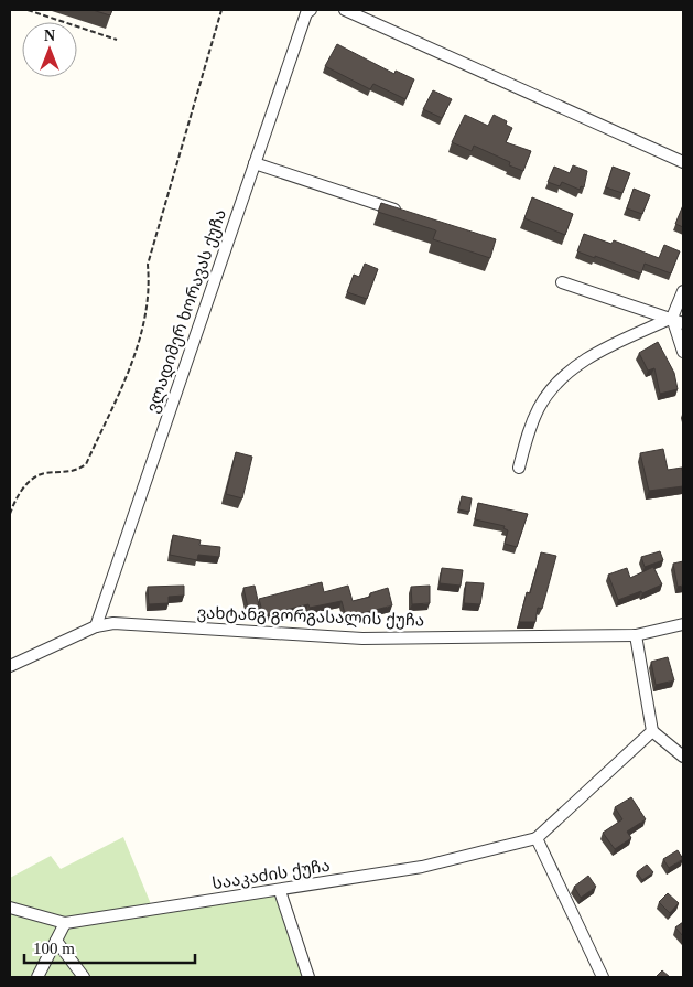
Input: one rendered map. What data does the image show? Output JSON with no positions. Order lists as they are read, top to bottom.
{
  "streets": {
    "street": ["ვლადიმერ ხორავას ქუჩა", "ვახტანგ გორგასალის ქუჩა", "სააკაძის ქუჩა"]
  },
  "crossings": [
    ["ვლადიმერ ხორავას ქუჩა", "ვახტანგ გორგასალის ქუჩა"]
  ],
  "scale_bar": "100 m",
  "north": "top"
}
